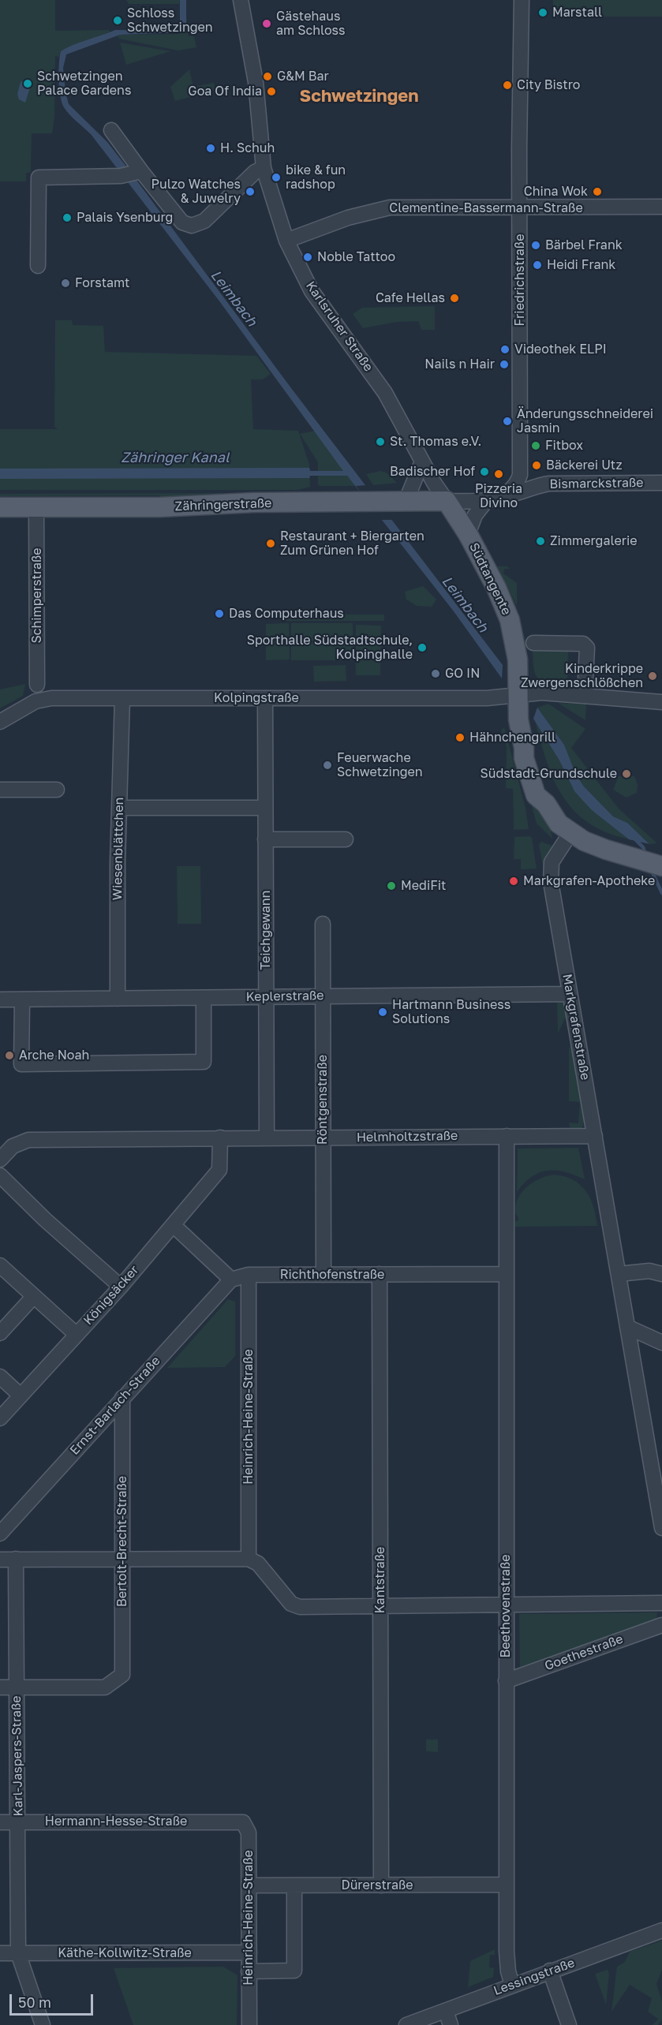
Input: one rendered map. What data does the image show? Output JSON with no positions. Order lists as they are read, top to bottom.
{
  "streets": {
    "main road": ["Zähringerstraße", "Südtangente"],
    "street": [
      "Clementine-Bassermann-Straße",
      "Friedrichstraße",
      "Karlsruher Straße",
      "Bismarckstraße",
      "Schimperstraße",
      "Kolpingstraße",
      "Wiesenblättchen",
      "Teichgewann",
      "Keplerstraße",
      "Markgrafenstraße",
      "Röntgenstraße",
      "Helmholtzstraße",
      "Richthofenstraße",
      "Königsäcker",
      "Ernst-Barlach-Straße",
      "Heinrich-Heine-Straße",
      "Bertolt-Brecht-Straße",
      "Kantstraße",
      "Beethovenstraße",
      "Goethestraße",
      "Karl-Jaspers-Straße",
      "Hermann-Hesse-Straße",
      "Dürerstraße",
      "Käthe-Kollwitz-Straße",
      "Lessingstraße"
    ]
  },
  "crossings": [
    ["Clementine-Bassermann-Straße", "Friedrichstraße"],
    ["Clementine-Bassermann-Straße", "Karlsruher Straße"],
    ["Friedrichstraße", "Bismarckstraße"],
    ["Karlsruher Straße", "Zähringerstraße"],
    ["Karlsruher Straße", "Südtangente"],
    ["Zähringerstraße", "Südtangente"],
    ["Zähringerstraße", "Schimperstraße"],
    ["Südtangente", "Kolpingstraße"],
    ["Südtangente", "Markgrafenstraße"],
    ["Kolpingstraße", "Wiesenblättchen"],
    ["Kolpingstraße", "Teichgewann"],
    ["Wiesenblättchen", "Keplerstraße"],
    ["Teichgewann", "Keplerstraße"],
    ["Teichgewann", "Helmholtzstraße"],
    ["Keplerstraße", "Markgrafenstraße"],
    ["Keplerstraße", "Röntgenstraße"],
    ["Markgrafenstraße", "Helmholtzstraße"],
    ["Röntgenstraße", "Helmholtzstraße"],
    ["Röntgenstraße", "Richthofenstraße"],
    ["Helmholtzstraße", "Königsäcker"],
    ["Helmholtzstraße", "Beethovenstraße"],
    ["Richthofenstraße", "Ernst-Barlach-Straße"],
    ["Richthofenstraße", "Heinrich-Heine-Straße"],
    ["Richthofenstraße", "Kantstraße"],
    ["Richthofenstraße", "Beethovenstraße"],
    ["Ernst-Barlach-Straße", "Bertolt-Brecht-Straße"],
    ["Heinrich-Heine-Straße", "Hermann-Hesse-Straße"],
    ["Heinrich-Heine-Straße", "Dürerstraße"],
    ["Heinrich-Heine-Straße", "Käthe-Kollwitz-Straße"],
    ["Bertolt-Brecht-Straße", "Karl-Jaspers-Straße"],
    ["Kantstraße", "Dürerstraße"],
    ["Beethovenstraße", "Goethestraße"],
    ["Beethovenstraße", "Dürerstraße"],
    ["Beethovenstraße", "Lessingstraße"],
    ["Karl-Jaspers-Straße", "Hermann-Hesse-Straße"],
    ["Karl-Jaspers-Straße", "Käthe-Kollwitz-Straße"]
  ],
  "districts": ["Schwetzingen"],
  "water": ["Leimbach", "Zähringer Kanal"],
  "places": [
    "Marstall",
    "Schloss Schwetzingen",
    "Gästehaus am Schloss",
    "G&M Bar",
    "Schwetzingen Palace Gardens",
    "City Bistro",
    "Goa Of India",
    "H. Schuh",
    "bike & fun radshop",
    "Pulzo Watches & Juwelry",
    "China Wok",
    "Palais Ysenburg",
    "Bärbel Frank",
    "Noble Tattoo",
    "Heidi Frank",
    "Forstamt",
    "Cafe Hellas",
    "Videothek ELPI",
    "Nails n Hair",
    "Änderungsschneiderei Jasmin",
    "St. Thomas e.V.",
    "Fitbox",
    "Bäckerei Utz",
    "Badischer Hof",
    "Pizzeria Divino",
    "Zimmergalerie",
    "Restaurant + Biergarten Zum Grünen Hof",
    "Das Computerhaus",
    "Sporthalle Südstadtschule, Kolpinghalle",
    "GO IN",
    "Kinderkrippe Zwergenschlößchen",
    "Hähnchengrill",
    "Feuerwache Schwetzingen",
    "Südstadt-Grundschule",
    "Markgrafen-Apotheke",
    "MediFit",
    "Hartmann Business Solutions",
    "Arche Noah"
  ],
  "scale_bar": "50 m"
}
